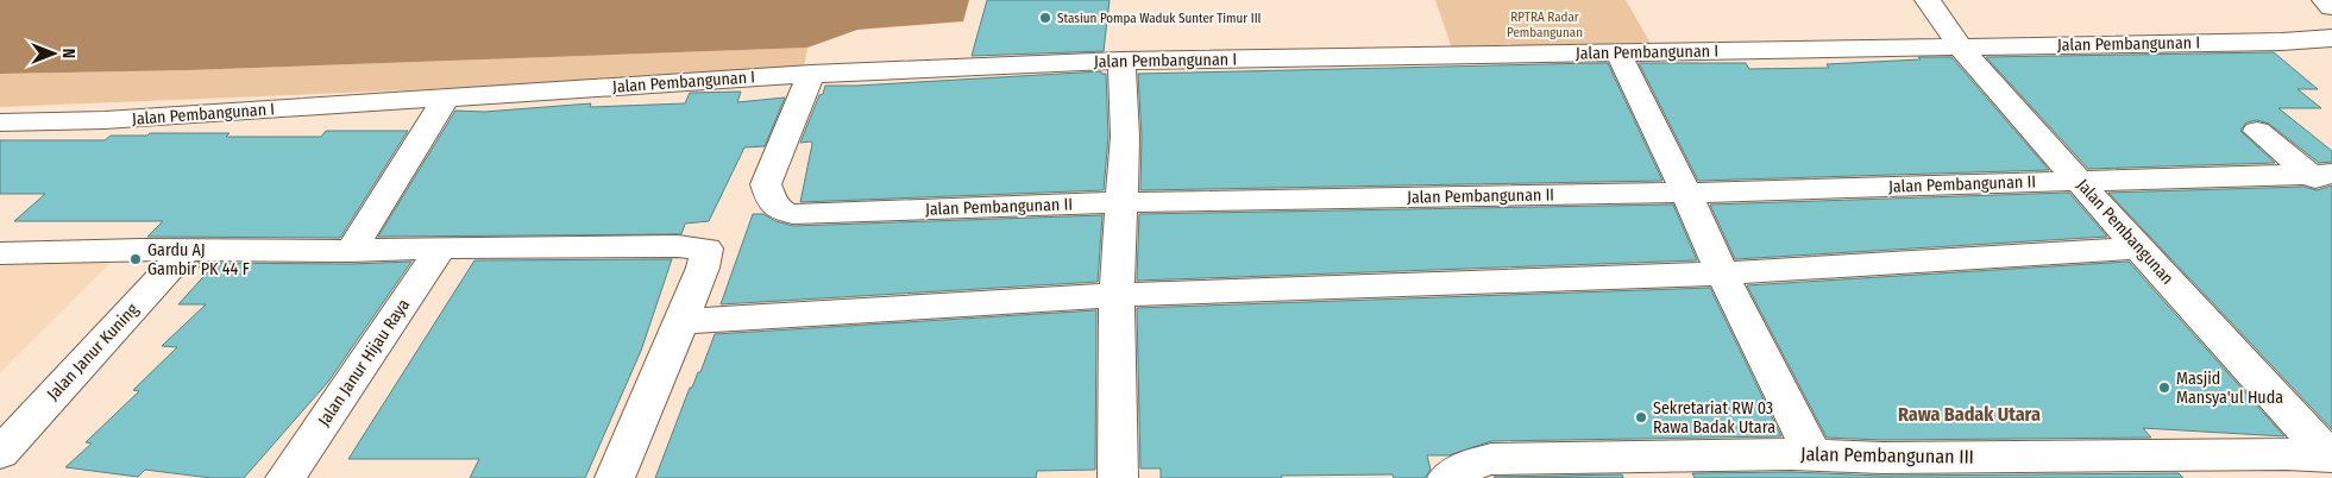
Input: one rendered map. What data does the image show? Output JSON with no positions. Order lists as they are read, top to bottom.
{
  "streets": {
    "street": [
      "Jalan Pembangunan I",
      "Jalan Pembangunan II",
      "Jalan Pembangunan",
      "Jalan Janur Kuning",
      "Jalan Janur Hijau Raya",
      "Jalan Pembangunan III"
    ]
  },
  "crossings": [
    ["Jalan Pembangunan I", "Jalan Pembangunan II"],
    ["Jalan Pembangunan I", "Jalan Pembangunan"],
    ["Jalan Pembangunan II", "Jalan Pembangunan"],
    ["Jalan Pembangunan", "Jalan Pembangunan III"]
  ],
  "districts": ["Rawa Badak Utara"],
  "parks": ["RPTRA Radar Pembangunan"],
  "places": [
    "Stasiun Pompa Waduk Sunter Timur III",
    "Gardu AJ Gambir PK 44 F",
    "Masjid Mansya'ul Huda",
    "Sekretariat RW 03 Rawa Badak Utara"
  ],
  "north": "right"
}
